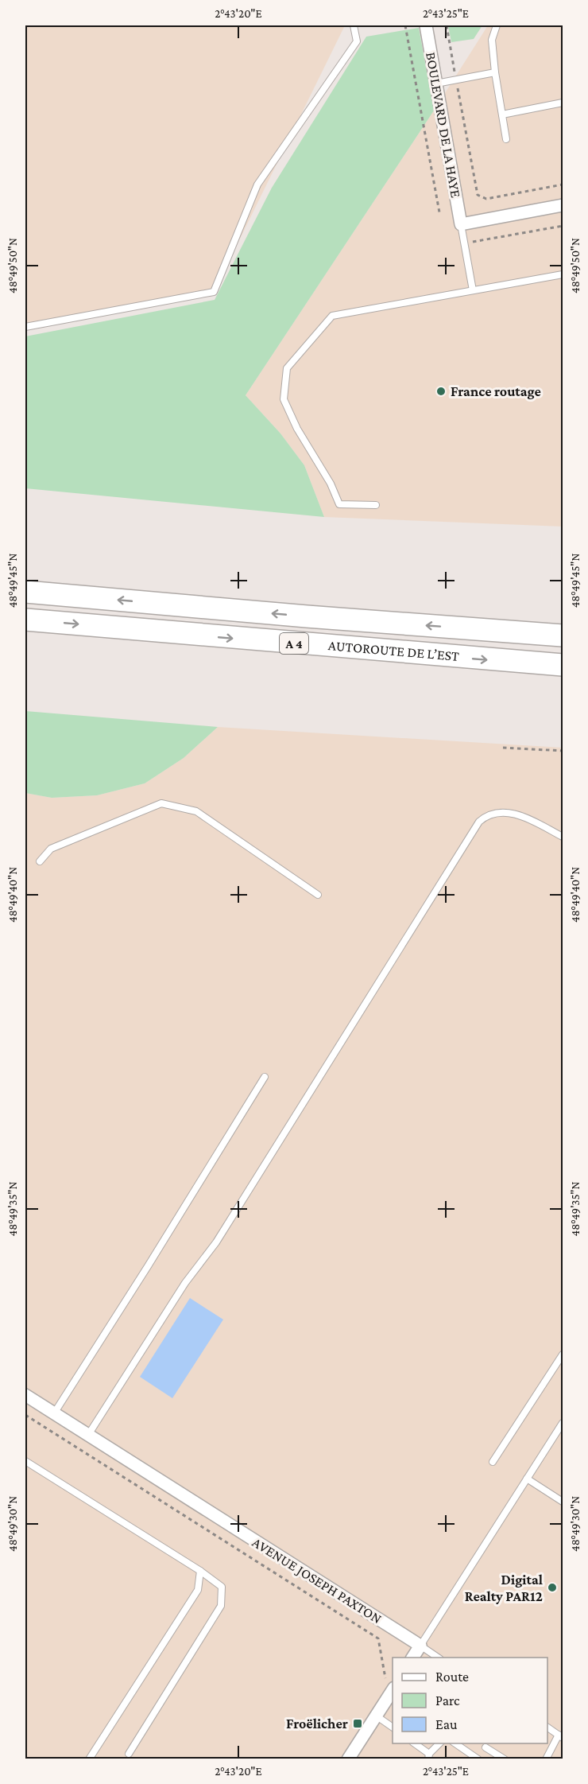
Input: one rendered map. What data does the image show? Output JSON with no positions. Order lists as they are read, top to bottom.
{
  "streets": {
    "highway": ["A 4", "AUTOROUTE DE L’EST"],
    "street": ["BOULEVARD DE LA HAYE", "AVENUE JOSEPH PAXTON"]
  },
  "places": {
    "other": ["France routage", "Digital Realty PAR12"],
    "transit": ["Froëlicher"]
  },
  "legend": ["Route", "Parc", "Eau"],
  "coordinates": [
    "2°43'20\"E",
    "2°43'25\"E",
    "48°49'50\"N",
    "48°49'45\"N",
    "48°49'40\"N",
    "48°49'35\"N",
    "48°49'30\"N"
  ]
}
